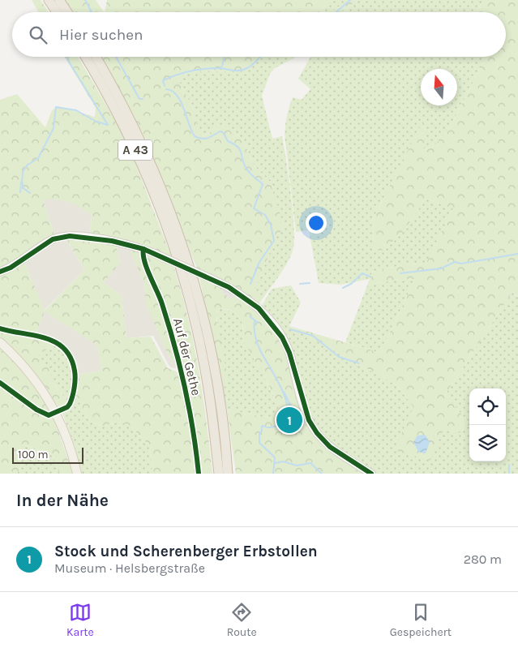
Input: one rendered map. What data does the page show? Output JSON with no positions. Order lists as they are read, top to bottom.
{
  "streets": {
    "highway": ["A 43"],
    "street": ["Auf der Gethe"]
  },
  "scale_bar": "100 m",
  "north": "top",
  "page": {
    "search": "Hier suchen",
    "pins": "1",
    "scale": "100 m",
    "heading": "In der Nähe",
    "list": [
      {
        "mark": "1",
        "name": "Stock und Scherenberger Erbstollen",
        "note": "Museum · Helsbergstraße",
        "value": "280 m"
      }
    ],
    "nav": ["Karte", "Route", "Gespeichert"]
  }
}
